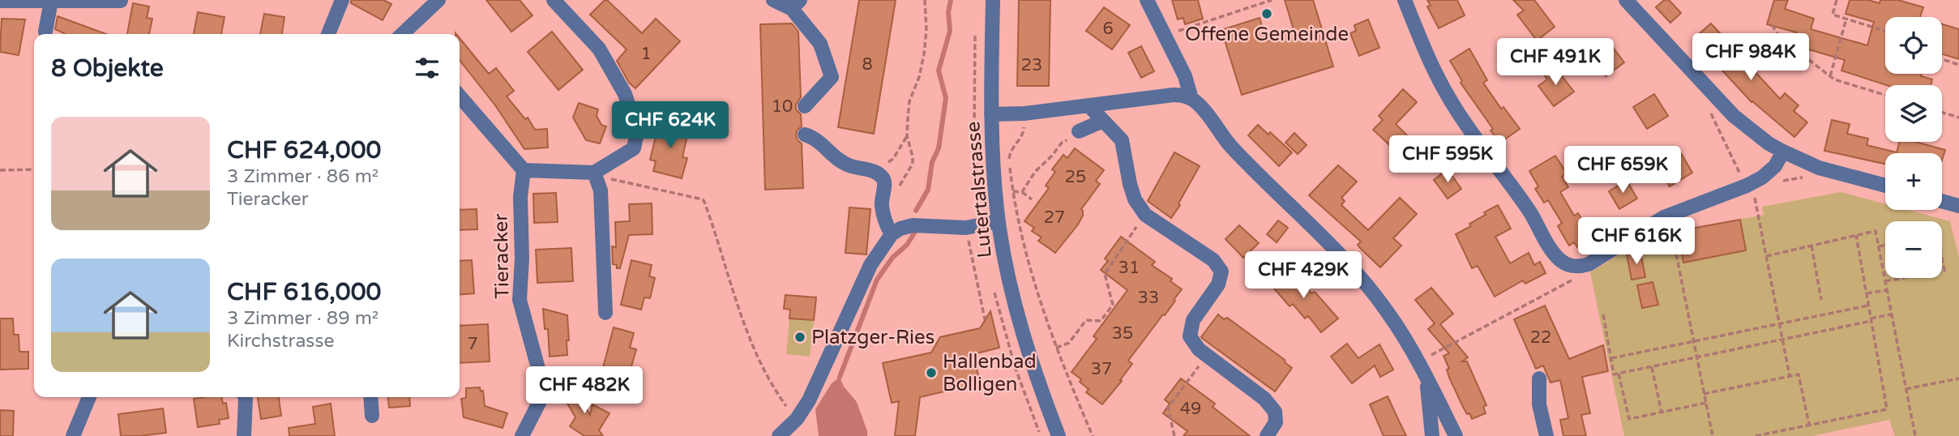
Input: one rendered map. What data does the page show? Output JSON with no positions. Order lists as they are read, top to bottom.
{
  "streets": {
    "street": ["Lutertalstrasse", "Tieracker"]
  },
  "places": ["Offene Gemeinde", "Platzger-Ries", "Hallenbad Bolligen"],
  "house_numbers": [
    "6",
    "1",
    "8",
    "23",
    "10",
    "25",
    "27",
    "31",
    "33",
    "35",
    "22",
    "7",
    "37",
    "49"
  ],
  "page": {
    "map_buttons": ["+", "−"],
    "price": [
      "CHF 984K",
      "CHF 491K",
      "CHF 624K",
      "CHF 595K",
      "CHF 659K",
      "CHF 616K",
      "CHF 429K",
      "CHF 482K"
    ],
    "heading": "8 Objekte",
    "list": [
      {
        "name": "CHF 624,000",
        "note": "3 Zimmer · 86 m² · Tieracker"
      },
      {
        "name": "CHF 616,000",
        "note": "3 Zimmer · 89 m² · Kirchstrasse"
      }
    ]
  }
}
